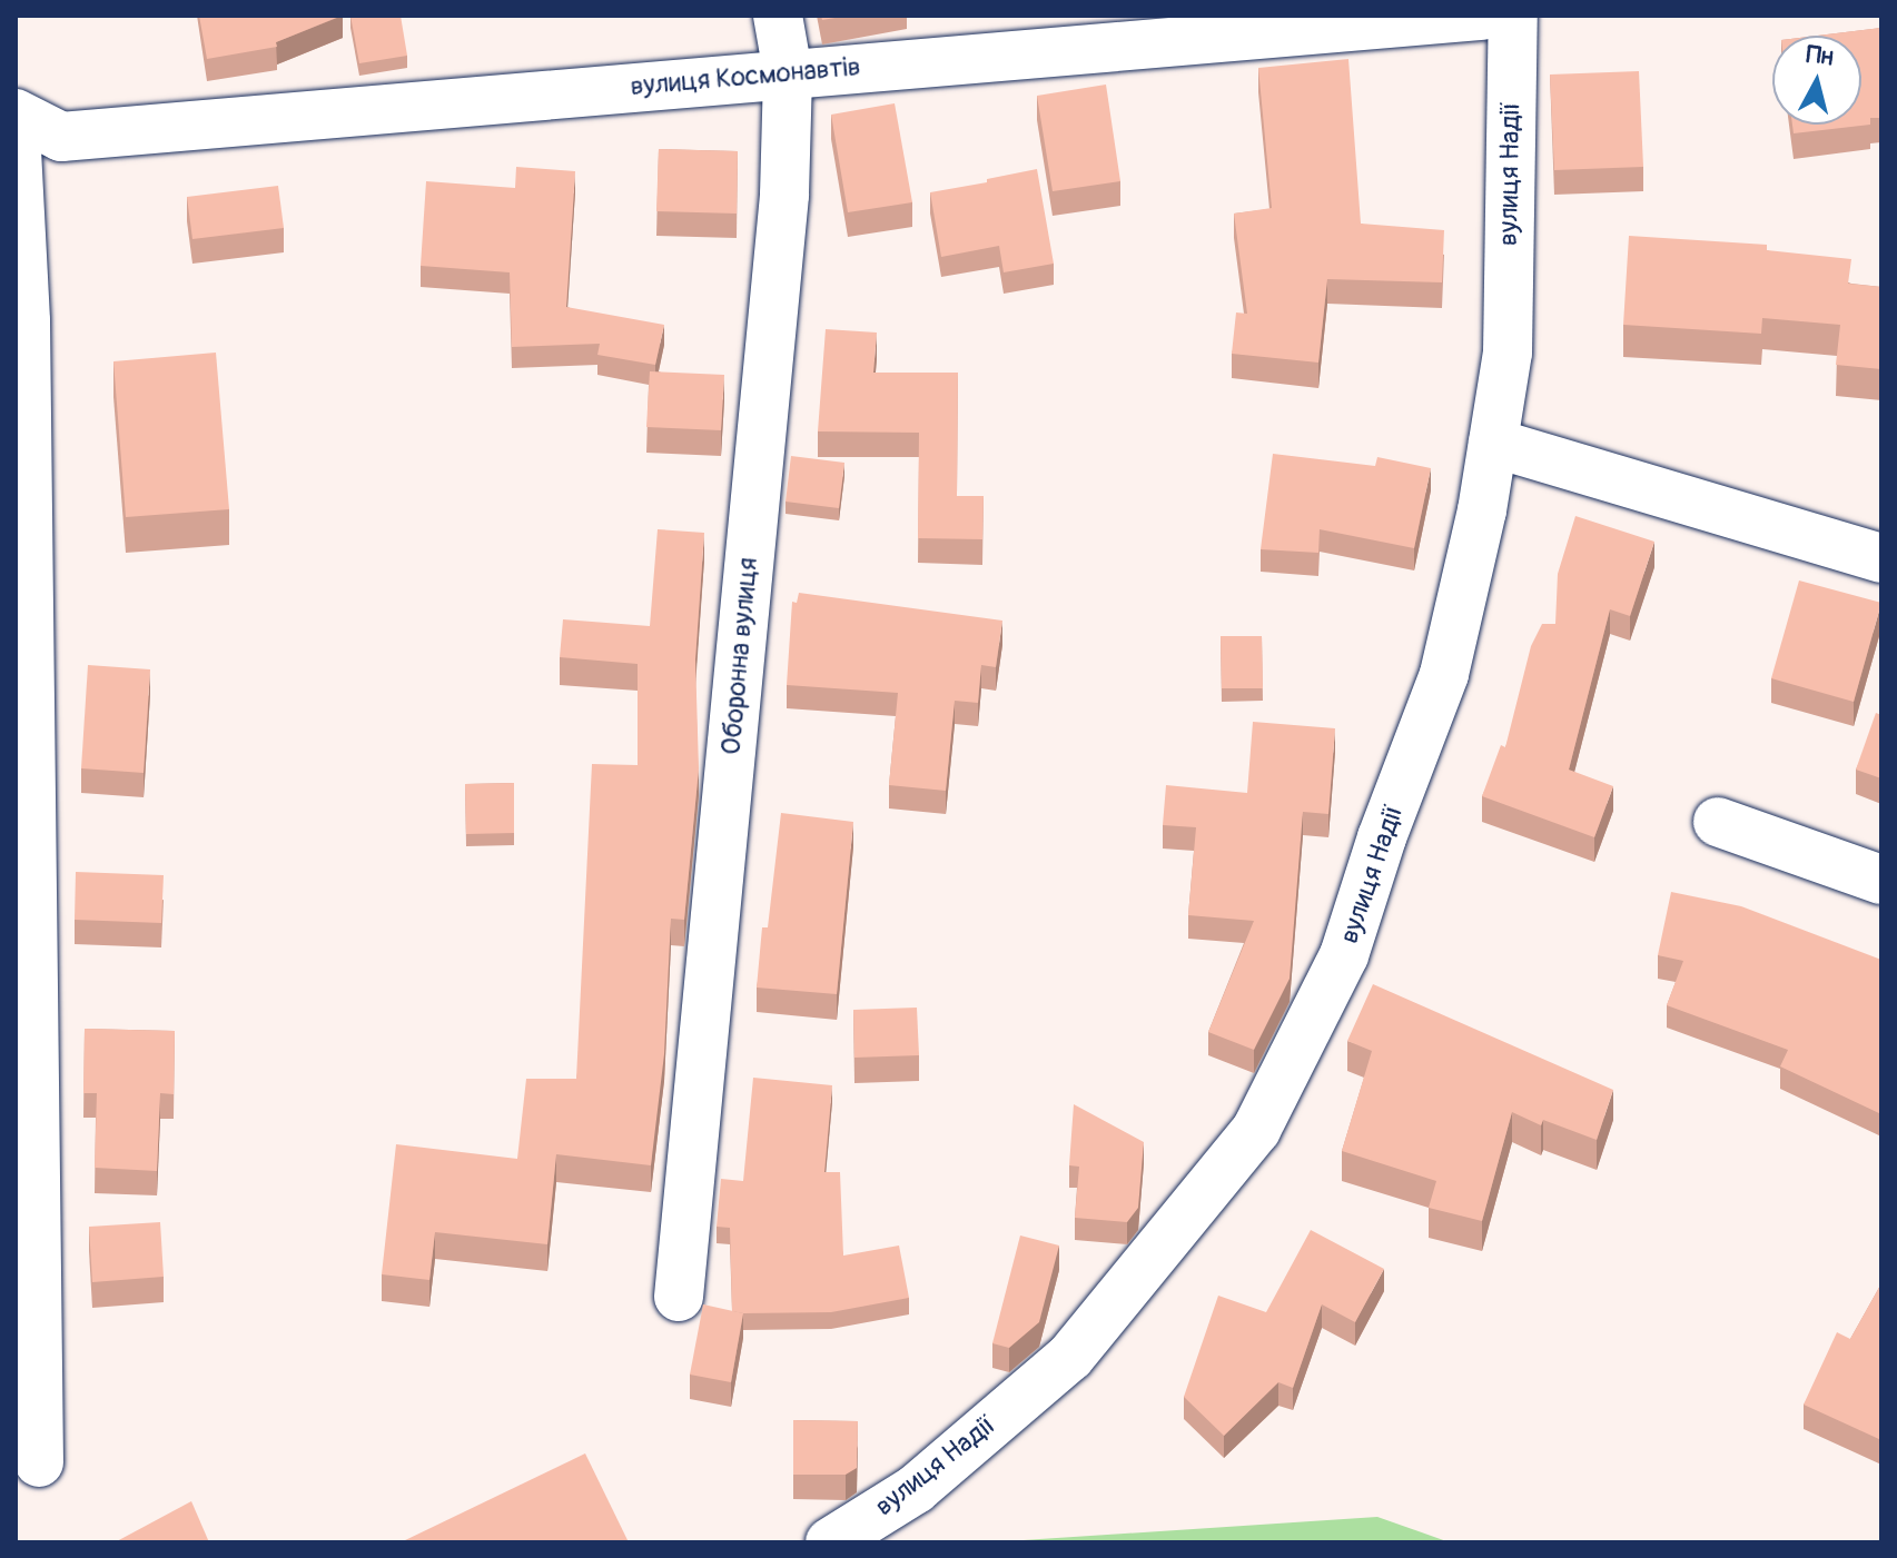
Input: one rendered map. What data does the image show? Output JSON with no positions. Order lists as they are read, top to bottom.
{
  "streets": {
    "street": ["вулиця Космонавтів", "вулиця Надії", "Оборонна вулиця"]
  },
  "crossings": [
    ["вулиця Космонавтів", "Оборонна вулиця"]
  ],
  "north": "top"
}
